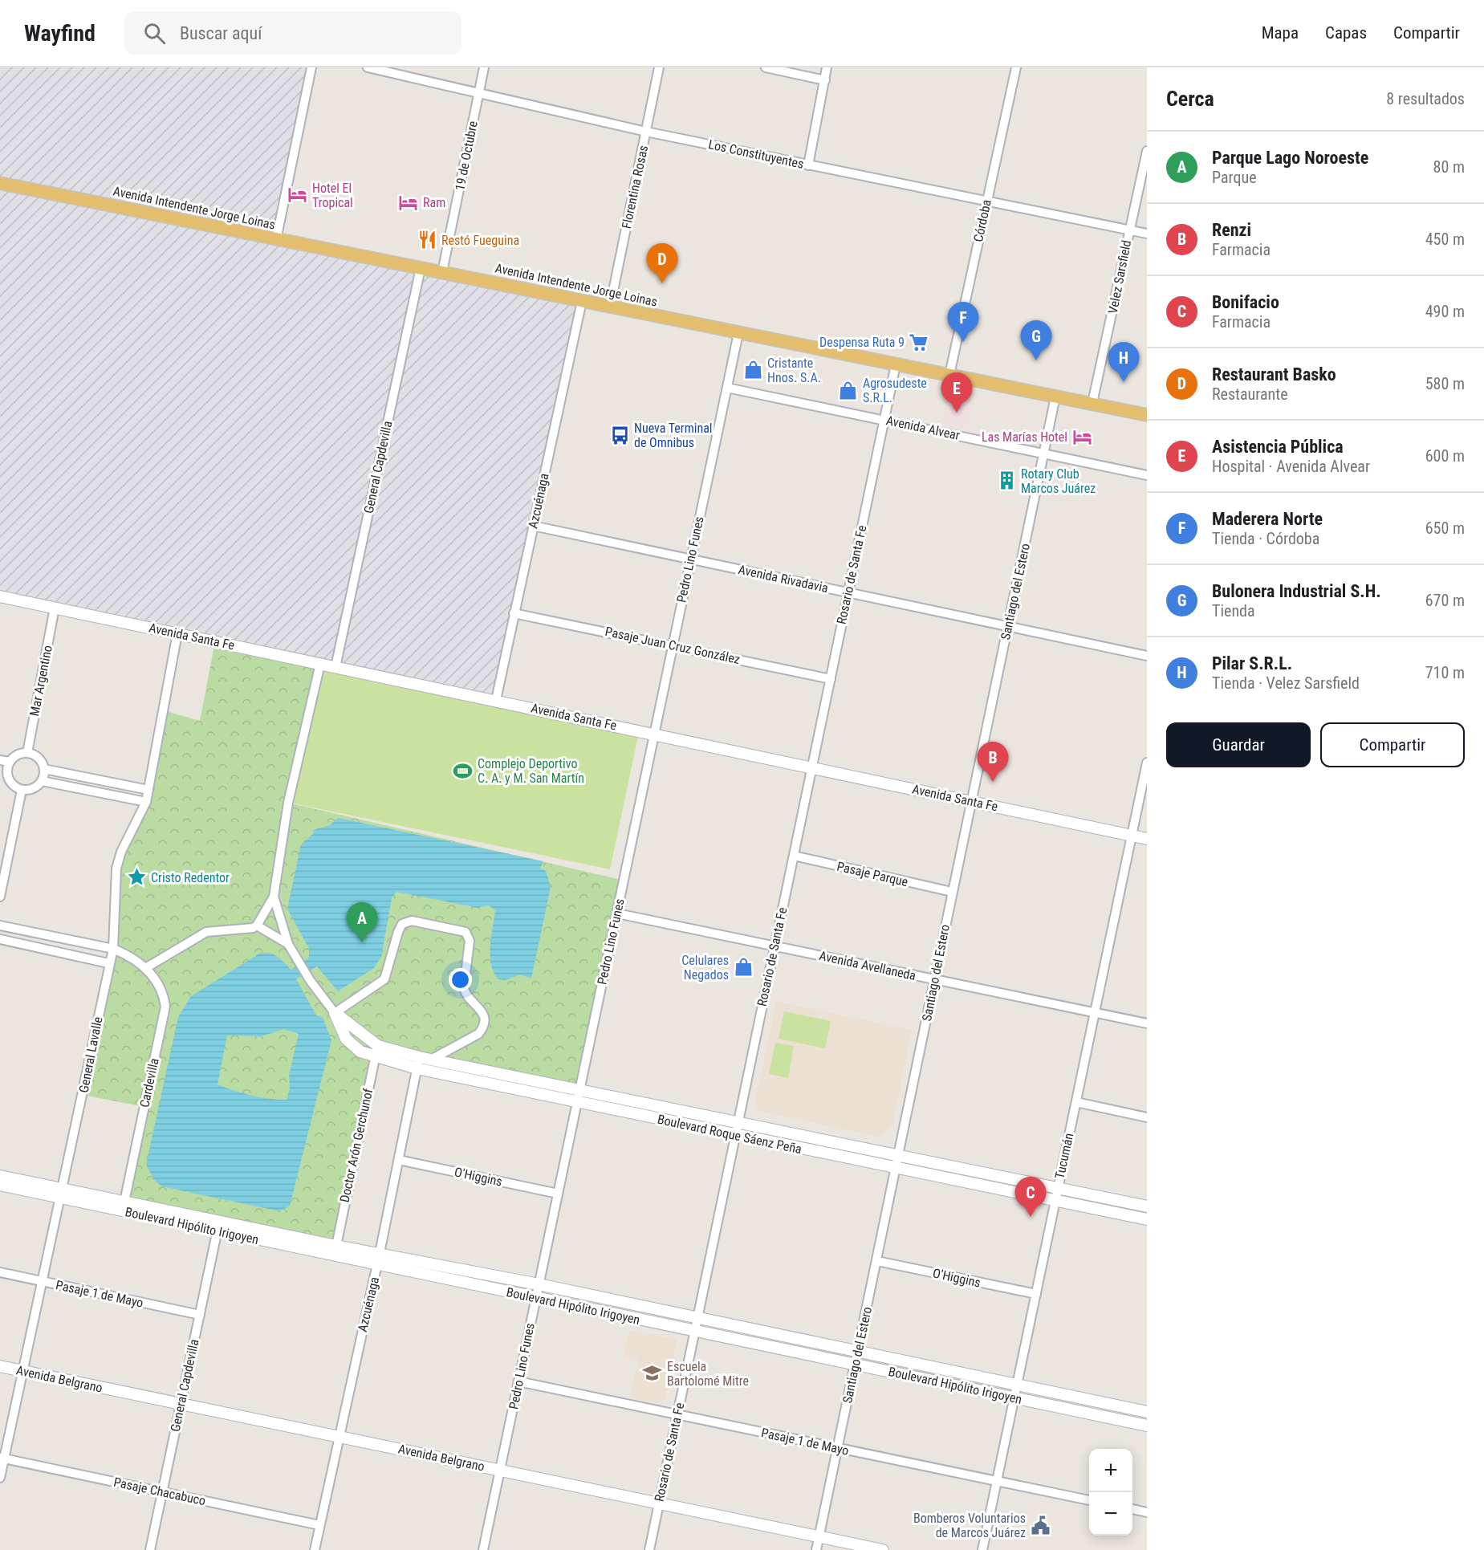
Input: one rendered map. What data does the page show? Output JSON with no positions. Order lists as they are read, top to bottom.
{
  "streets": {
    "main road": ["Avenida Intendente Jorge Loinas"],
    "street": [
      "Los Constituyentes",
      "19 de Octubre",
      "Florentina Rosas",
      "Córdoba",
      "Velez Sarsfield",
      "Avenida Alvear",
      "General Capdevilla",
      "Azcuénaga",
      "Pedro Lino Funes",
      "Rosario de Santa Fe",
      "Avenida Rivadavia",
      "Santiago del Estero",
      "Avenida Santa Fe",
      "Pasaje Juan Cruz González",
      "Mar Argentino",
      "Pasaje Parque",
      "Avenida Avellaneda",
      "General Lavalle",
      "Cardevilla",
      "Boulevard Roque Sáenz Peña",
      "Doctor Arón Gerchunof",
      "Tucumán",
      "O'Higgins",
      "Boulevard Hipólito Irigoyen",
      "Pasaje 1 de Mayo",
      "Avenida Belgrano",
      "Pasaje Chacabuco"
    ]
  },
  "crossings": [
    ["Los Constituyentes", "19 de Octubre"],
    ["Los Constituyentes", "Florentina Rosas"],
    ["Los Constituyentes", "Córdoba"],
    ["Los Constituyentes", "Velez Sarsfield"],
    ["19 de Octubre", "Avenida Intendente Jorge Loinas"],
    ["Florentina Rosas", "Avenida Intendente Jorge Loinas"],
    ["Avenida Intendente Jorge Loinas", "Córdoba"],
    ["Avenida Intendente Jorge Loinas", "Velez Sarsfield"],
    ["Avenida Intendente Jorge Loinas", "General Capdevilla"],
    ["Avenida Intendente Jorge Loinas", "Azcuénaga"],
    ["Avenida Intendente Jorge Loinas", "Pedro Lino Funes"],
    ["Avenida Intendente Jorge Loinas", "Rosario de Santa Fe"],
    ["Avenida Intendente Jorge Loinas", "Santiago del Estero"],
    ["Avenida Alvear", "Pedro Lino Funes"],
    ["Avenida Alvear", "Rosario de Santa Fe"],
    ["Avenida Alvear", "Santiago del Estero"],
    ["General Capdevilla", "Avenida Santa Fe"],
    ["General Capdevilla", "Boulevard Hipólito Irigoyen"],
    ["General Capdevilla", "Pasaje 1 de Mayo"],
    ["General Capdevilla", "Avenida Belgrano"],
    ["General Capdevilla", "Pasaje Chacabuco"],
    ["Azcuénaga", "Avenida Rivadavia"],
    ["Azcuénaga", "Avenida Santa Fe"],
    ["Azcuénaga", "Pasaje Juan Cruz González"],
    ["Azcuénaga", "Boulevard Roque Sáenz Peña"],
    ["Azcuénaga", "O'Higgins"],
    ["Azcuénaga", "Boulevard Hipólito Irigoyen"],
    ["Azcuénaga", "Avenida Belgrano"],
    ["Azcuénaga", "Pasaje Chacabuco"],
    ["Pedro Lino Funes", "Avenida Rivadavia"],
    ["Pedro Lino Funes", "Avenida Santa Fe"],
    ["Pedro Lino Funes", "Pasaje Juan Cruz González"],
    ["Pedro Lino Funes", "Avenida Avellaneda"],
    ["Pedro Lino Funes", "Boulevard Roque Sáenz Peña"],
    ["Pedro Lino Funes", "O'Higgins"],
    ["Pedro Lino Funes", "Boulevard Hipólito Irigoyen"],
    ["Pedro Lino Funes", "Pasaje 1 de Mayo"],
    ["Pedro Lino Funes", "Avenida Belgrano"],
    ["Rosario de Santa Fe", "Avenida Rivadavia"],
    ["Rosario de Santa Fe", "Avenida Santa Fe"],
    ["Rosario de Santa Fe", "Pasaje Juan Cruz González"],
    ["Rosario de Santa Fe", "Pasaje Parque"],
    ["Rosario de Santa Fe", "Avenida Avellaneda"],
    ["Rosario de Santa Fe", "Boulevard Roque Sáenz Peña"],
    ["Rosario de Santa Fe", "Boulevard Hipólito Irigoyen"],
    ["Rosario de Santa Fe", "Pasaje 1 de Mayo"],
    ["Rosario de Santa Fe", "Avenida Belgrano"],
    ["Avenida Rivadavia", "Santiago del Estero"],
    ["Santiago del Estero", "Avenida Santa Fe"],
    ["Santiago del Estero", "Pasaje Parque"],
    ["Santiago del Estero", "Avenida Avellaneda"],
    ["Santiago del Estero", "Boulevard Roque Sáenz Peña"],
    ["Santiago del Estero", "O'Higgins"],
    ["Santiago del Estero", "Boulevard Hipólito Irigoyen"],
    ["Santiago del Estero", "Pasaje 1 de Mayo"],
    ["Santiago del Estero", "Avenida Belgrano"],
    ["Avenida Santa Fe", "Mar Argentino"],
    ["Avenida Santa Fe", "General Lavalle"],
    ["Avenida Santa Fe", "Tucumán"],
    ["Avenida Avellaneda", "Tucumán"],
    ["General Lavalle", "Boulevard Hipólito Irigoyen"],
    ["General Lavalle", "Pasaje 1 de Mayo"],
    ["General Lavalle", "Avenida Belgrano"],
    ["General Lavalle", "Pasaje Chacabuco"],
    ["Cardevilla", "Boulevard Hipólito Irigoyen"],
    ["Boulevard Roque Sáenz Peña", "Doctor Arón Gerchunof"],
    ["Boulevard Roque Sáenz Peña", "Tucumán"],
    ["Doctor Arón Gerchunof", "Boulevard Hipólito Irigoyen"],
    ["Tucumán", "O'Higgins"],
    ["Tucumán", "Boulevard Hipólito Irigoyen"],
    ["Tucumán", "Pasaje 1 de Mayo"]
  ],
  "places": {
    "hotel": ["Hotel El Tropical", "Ram", "Las Marías Hotel"],
    "restaurant": ["Restó Fueguina"],
    "supermarket": ["Despensa Ruta 9"],
    "shop": ["Cristante Hnos. S.A.", "Agrosudeste S.R.L.", "Celulares Negados"],
    "bus stop": ["Nueva Terminal de Omnibus"],
    "building": ["Rotary Club Marcos Juárez"],
    "sports": ["Complejo Deportivo C. A. y M. San Martín"],
    "place": ["Cristo Redentor"],
    "school or university": ["Escuela Bartolomé Mitre"],
    "public building": ["Bomberos Voluntarios de Marcos Juárez"]
  },
  "page": {
    "header": "Wayfind",
    "search": "Buscar aquí",
    "nav": ["Mapa", "Capas", "Compartir"],
    "heading": ["Cerca", "8 resultados"],
    "list": [
      {
        "mark": "A",
        "name": "Parque Lago Noroeste",
        "note": "Parque",
        "value": "80 m"
      },
      {
        "mark": "B",
        "name": "Renzi",
        "note": "Farmacia",
        "value": "450 m"
      },
      {
        "mark": "C",
        "name": "Bonifacio",
        "note": "Farmacia",
        "value": "490 m"
      },
      {
        "mark": "D",
        "name": "Restaurant Basko",
        "note": "Restaurante",
        "value": "580 m"
      },
      {
        "mark": "E",
        "name": "Asistencia Pública",
        "note": "Hospital · Avenida Alvear",
        "value": "600 m"
      },
      {
        "mark": "F",
        "name": "Maderera Norte",
        "note": "Tienda · Córdoba",
        "value": "650 m"
      },
      {
        "mark": "G",
        "name": "Bulonera Industrial S.H.",
        "note": "Tienda",
        "value": "670 m"
      },
      {
        "mark": "H",
        "name": "Pilar S.R.L.",
        "note": "Tienda · Velez Sarsfield",
        "value": "710 m"
      }
    ],
    "pins": [
      "D",
      "F",
      "G",
      "H",
      "E",
      "B",
      "A",
      "C"
    ],
    "buttons": ["Guardar", "Compartir"],
    "map_buttons": ["+", "−"]
  }
}
